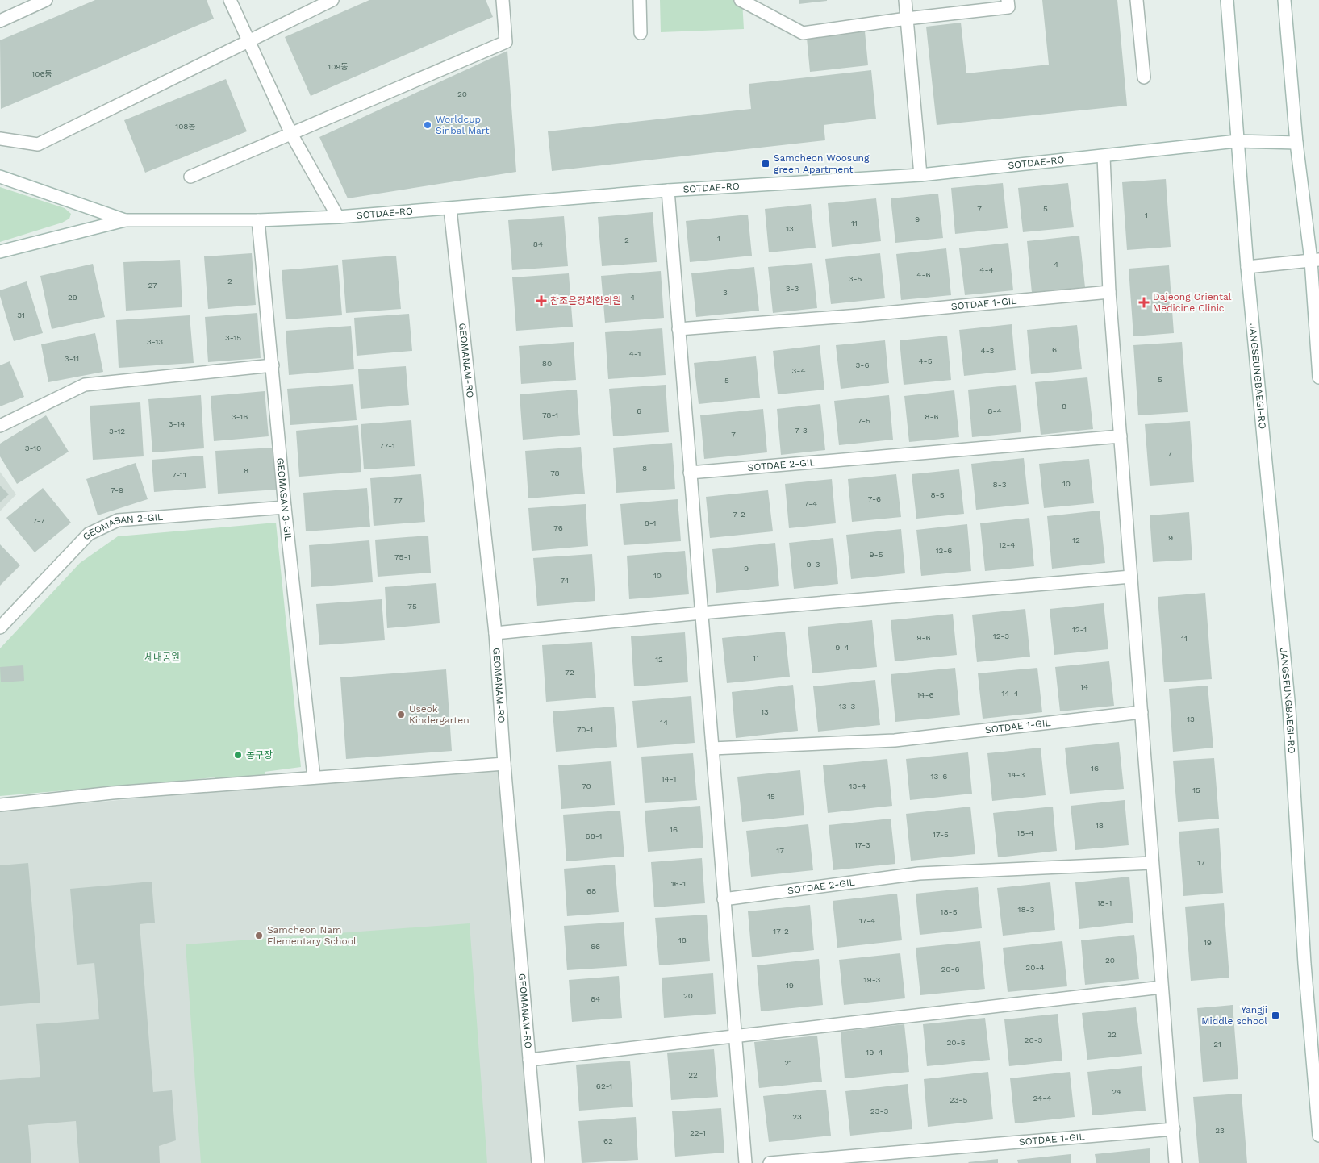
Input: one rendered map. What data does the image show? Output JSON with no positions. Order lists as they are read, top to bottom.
{
  "streets": {
    "street": [
      "SOTDAE-RO",
      "SOTDAE 1-GIL",
      "GEOMANAM-RO",
      "JANGSEUNGBAEGI-RO",
      "SOTDAE 2-GIL",
      "GEOMASAN 3-GIL",
      "GEOMASAN 2-GIL"
    ]
  },
  "crossings": [
    ["SOTDAE-RO", "GEOMANAM-RO"],
    ["SOTDAE-RO", "JANGSEUNGBAEGI-RO"],
    ["SOTDAE-RO", "GEOMASAN 3-GIL"],
    ["GEOMASAN 3-GIL", "GEOMASAN 2-GIL"]
  ],
  "parks": ["세내공원"],
  "places": {
    "other": [
      "Worldcup Sinbal Mart",
      "Useok Kindergarten",
      "농구장",
      "Samcheon Nam Elementary School"
    ],
    "transit": ["Samcheon Woosung green Apartment", "Yangji Middle school"],
    "health": ["참조은경희한의원", "Dajeong Oriental Medicine Clinic"]
  },
  "house_numbers": [
    "109동",
    "106동",
    "20",
    "108동",
    "7",
    "5",
    "1",
    "9",
    "11",
    "13",
    "1",
    "2",
    "84",
    "4",
    "4-4",
    "4-6",
    "3-5",
    "2",
    "27",
    "3-3",
    "3",
    "29",
    "4",
    "31",
    "3-15",
    "3-13",
    "6",
    "4-3",
    "4-1",
    "3-11",
    "4-5",
    "80",
    "3-6",
    "3-4",
    "5",
    "5",
    "8",
    "6",
    "8-4",
    "78-1",
    "3-16",
    "8-6",
    "7-5",
    "3-14",
    "7-3",
    "3-12",
    "7",
    "77-1",
    "3-10",
    "7",
    "8",
    "8",
    "78",
    "7-11",
    "10",
    "8-3",
    "7-9",
    "8-5",
    "7-6",
    "77",
    "7-4",
    "7-2",
    "7-7",
    "8-1",
    "76",
    "9",
    "12",
    "12-4",
    "12-6",
    "9-5",
    "75-1",
    "9-3",
    "9",
    "10",
    "74",
    "75",
    "12-1",
    "12-3",
    "9-6",
    "11",
    "9-4",
    "11",
    "12",
    "72",
    "14",
    "14-4",
    "14-6",
    "13-3",
    "13",
    "13",
    "14",
    "70-1",
    "16",
    "14-3",
    "13-6",
    "14-1",
    "70",
    "13-4",
    "15",
    "15",
    "18",
    "16",
    "18-4",
    "17-5",
    "68-1",
    "17-3",
    "17",
    "17",
    "16-1",
    "68",
    "18-1",
    "18-3",
    "18-5",
    "17-4",
    "17-2",
    "18",
    "19",
    "66",
    "20",
    "20-4",
    "20-6",
    "19-3",
    "19",
    "20",
    "64",
    "22",
    "20-3",
    "20-5",
    "21",
    "19-4",
    "21",
    "22",
    "62-1",
    "24",
    "24-4",
    "23-5",
    "23-3",
    "23",
    "23",
    "22-1",
    "62"
  ]
}
